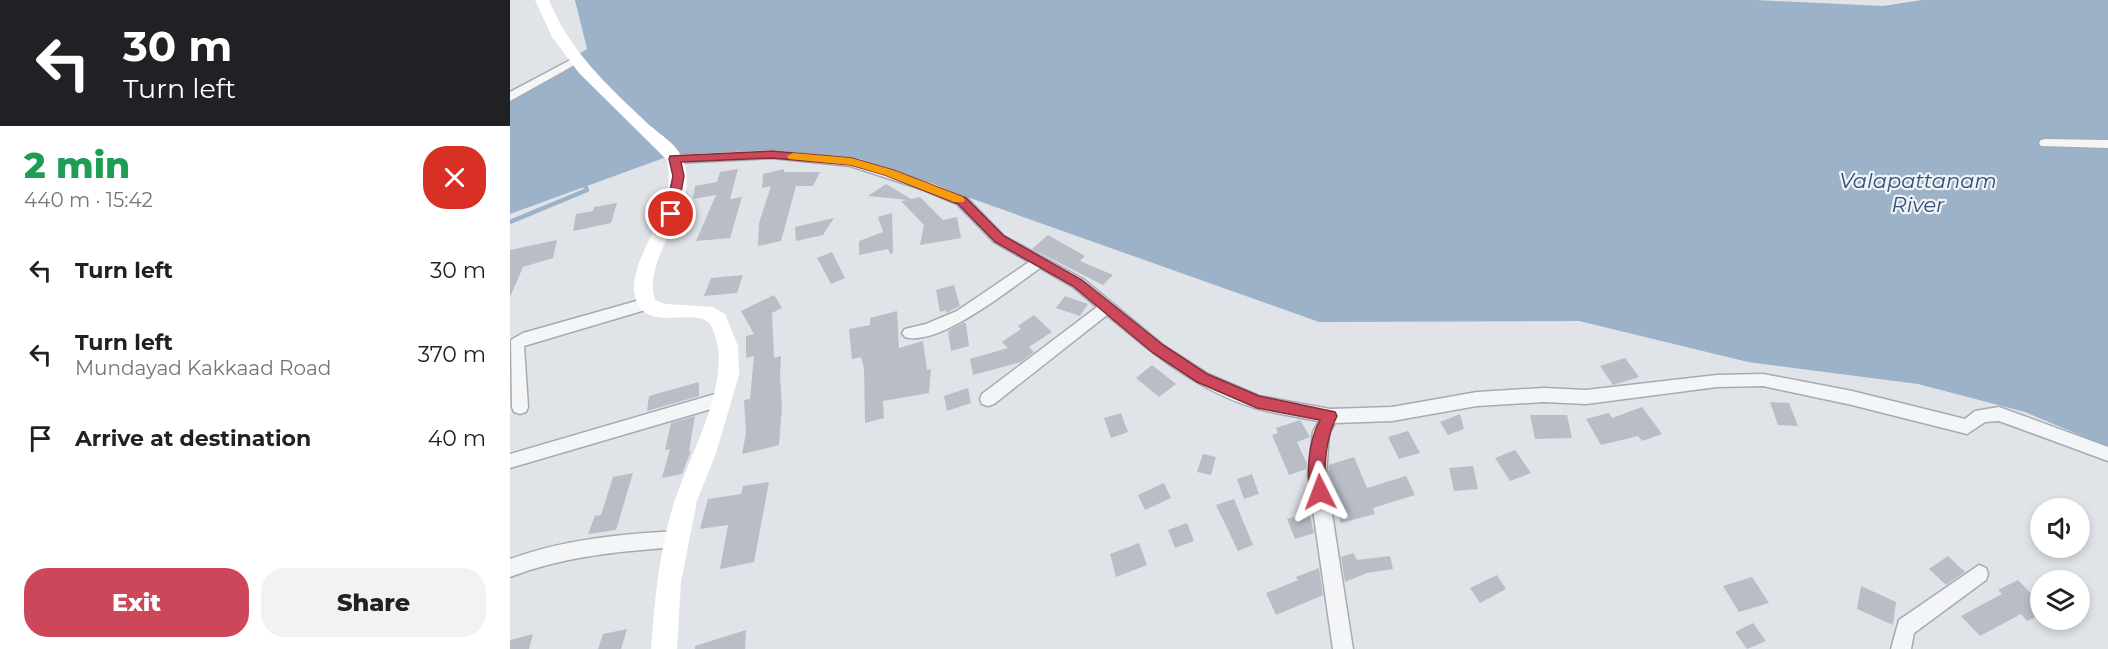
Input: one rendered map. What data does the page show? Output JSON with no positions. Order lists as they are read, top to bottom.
{
  "water": ["Valapattanam River"],
  "page": {
    "turn": ["30 m", "Turn left"],
    "heading": ["2 min", "440 m · 15:42"],
    "list": [
      {
        "name": "Turn left",
        "value": "30 m"
      },
      {
        "name": "Turn left",
        "note": "Mundayad Kakkaad Road",
        "value": "370 m"
      },
      {
        "name": "Arrive at destination",
        "value": "40 m"
      }
    ],
    "buttons": ["Exit", "Share"]
  }
}
